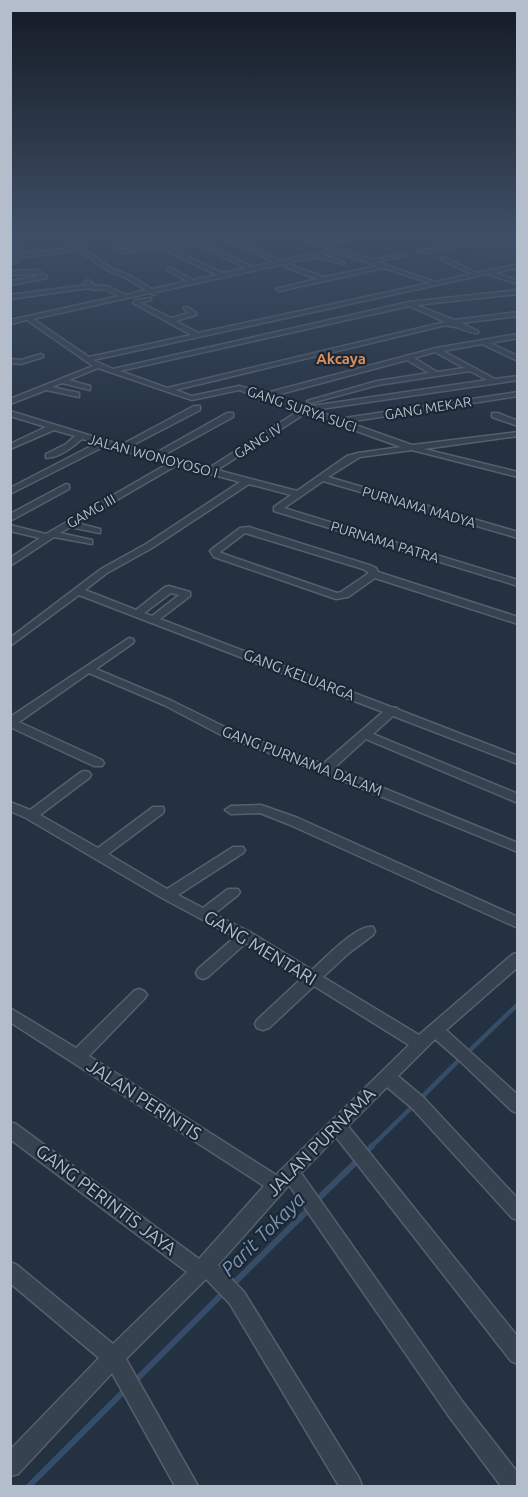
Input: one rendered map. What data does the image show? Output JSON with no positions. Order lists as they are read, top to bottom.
{
  "streets": {
    "street": [
      "GANG MEKAR",
      "GANG SURYA SUCI",
      "GANG IV",
      "JALAN WONOYOSO I",
      "PURNAMA MADYA",
      "GAMG III",
      "PURNAMA PATRA",
      "GANG KELUARGA",
      "GANG PURNAMA DALAM",
      "GANG MENTARI",
      "JALAN PERINTIS",
      "JALAN PURNAMA",
      "GANG PERINTIS JAYA"
    ]
  },
  "crossings": [
    ["GANG MEKAR", "GANG SURYA SUCI"],
    ["GANG SURYA SUCI", "GANG IV"],
    ["GANG IV", "JALAN WONOYOSO I"],
    ["JALAN WONOYOSO I", "GAMG III"],
    ["JALAN WONOYOSO I", "PURNAMA PATRA"],
    ["GANG MENTARI", "JALAN PURNAMA"],
    ["JALAN PERINTIS", "JALAN PURNAMA"],
    ["JALAN PURNAMA", "GANG PERINTIS JAYA"]
  ],
  "districts": ["Akcaya"],
  "water": ["Parit Tokaya"]
}
